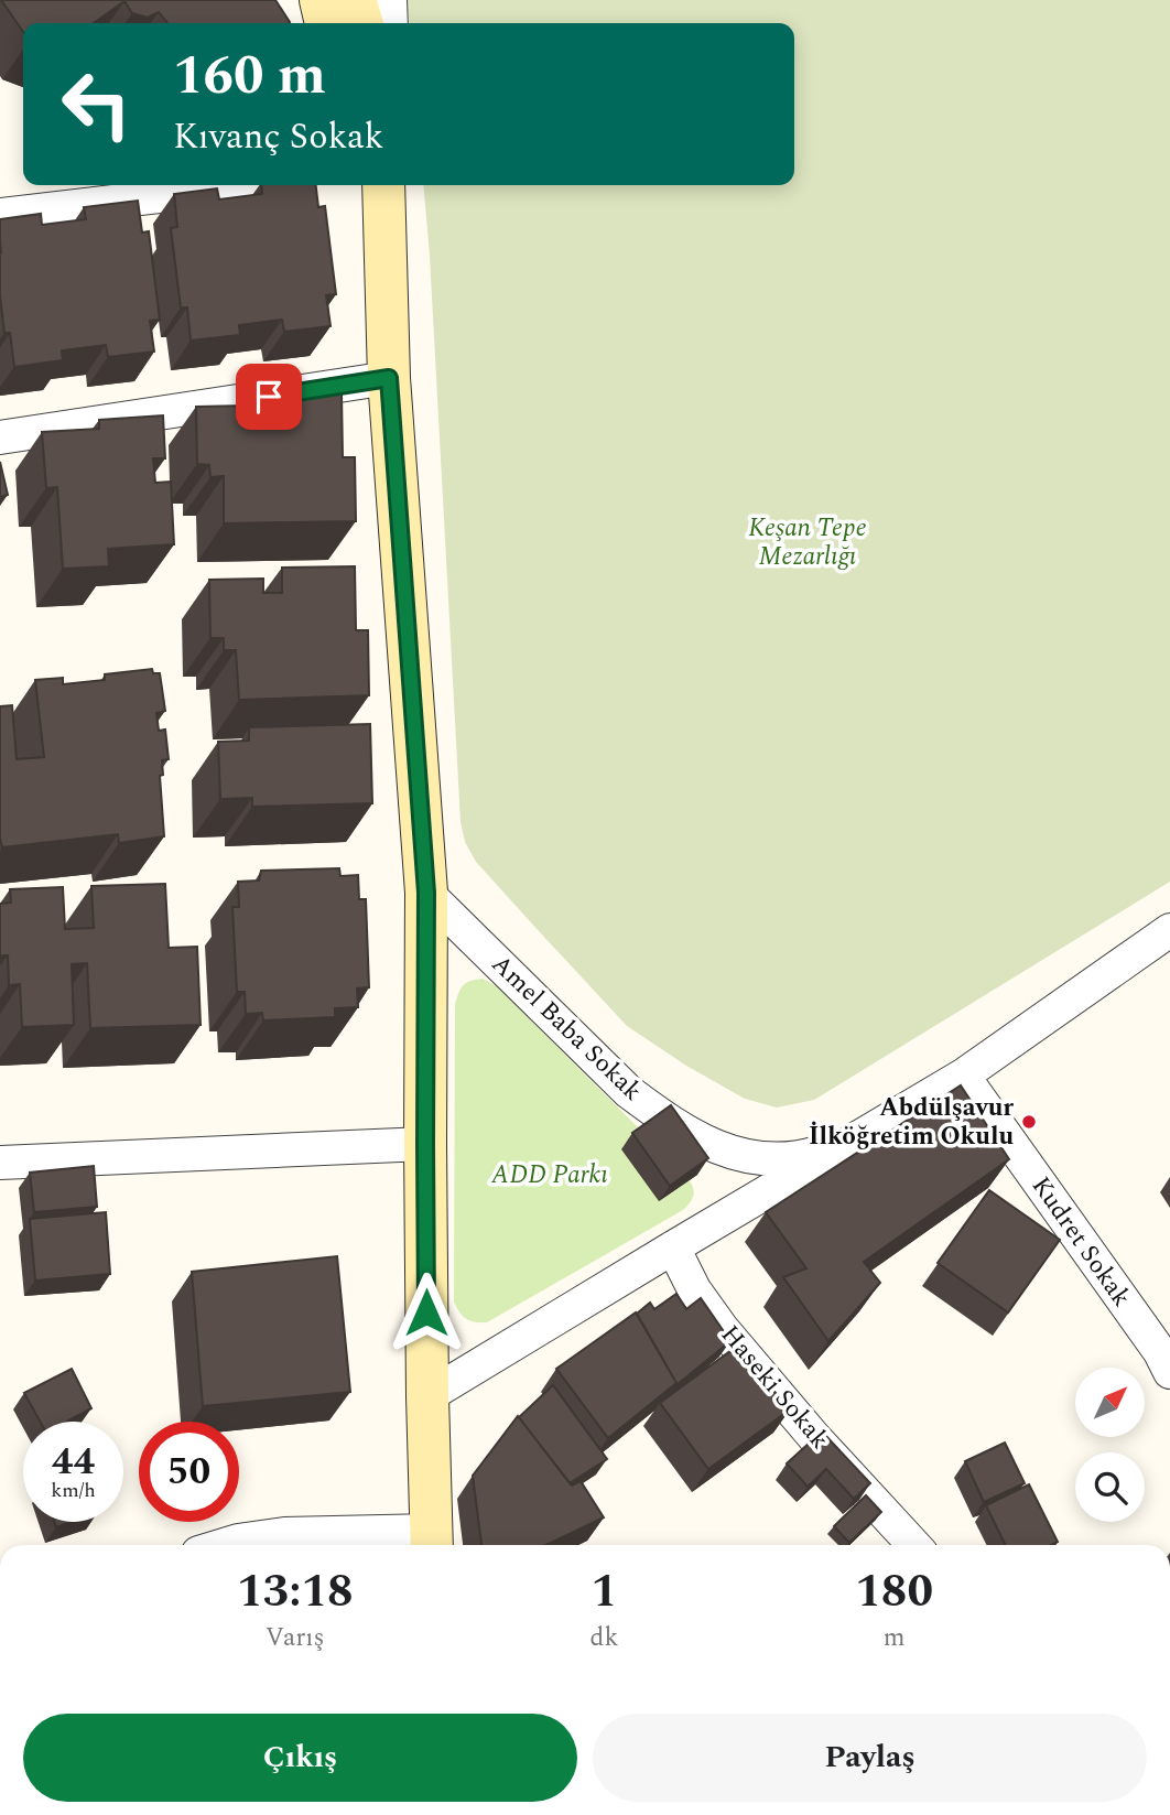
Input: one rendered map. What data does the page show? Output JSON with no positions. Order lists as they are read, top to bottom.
{
  "streets": {
    "street": ["Amel Baba Sokak", "Kudret Sokak", "Haseki Sokak"]
  },
  "crossings": [
    ["Amel Baba Sokak", "Kudret Sokak"],
    ["Amel Baba Sokak", "Haseki Sokak"]
  ],
  "parks": ["Keşan Tepe Mezarlığı", "ADD Parkı"],
  "places": ["Abdülşavur İlköğretim Okulu"],
  "north": "top right",
  "page": {
    "turn": ["160 m", "Kıvanç Sokak"],
    "speed": "44 km/h",
    "limit": "50",
    "eta": [
      "13:18",
      "Varış",
      "1",
      "dk",
      "180",
      "m"
    ],
    "buttons": ["Çıkış", "Paylaş"]
  }
}
